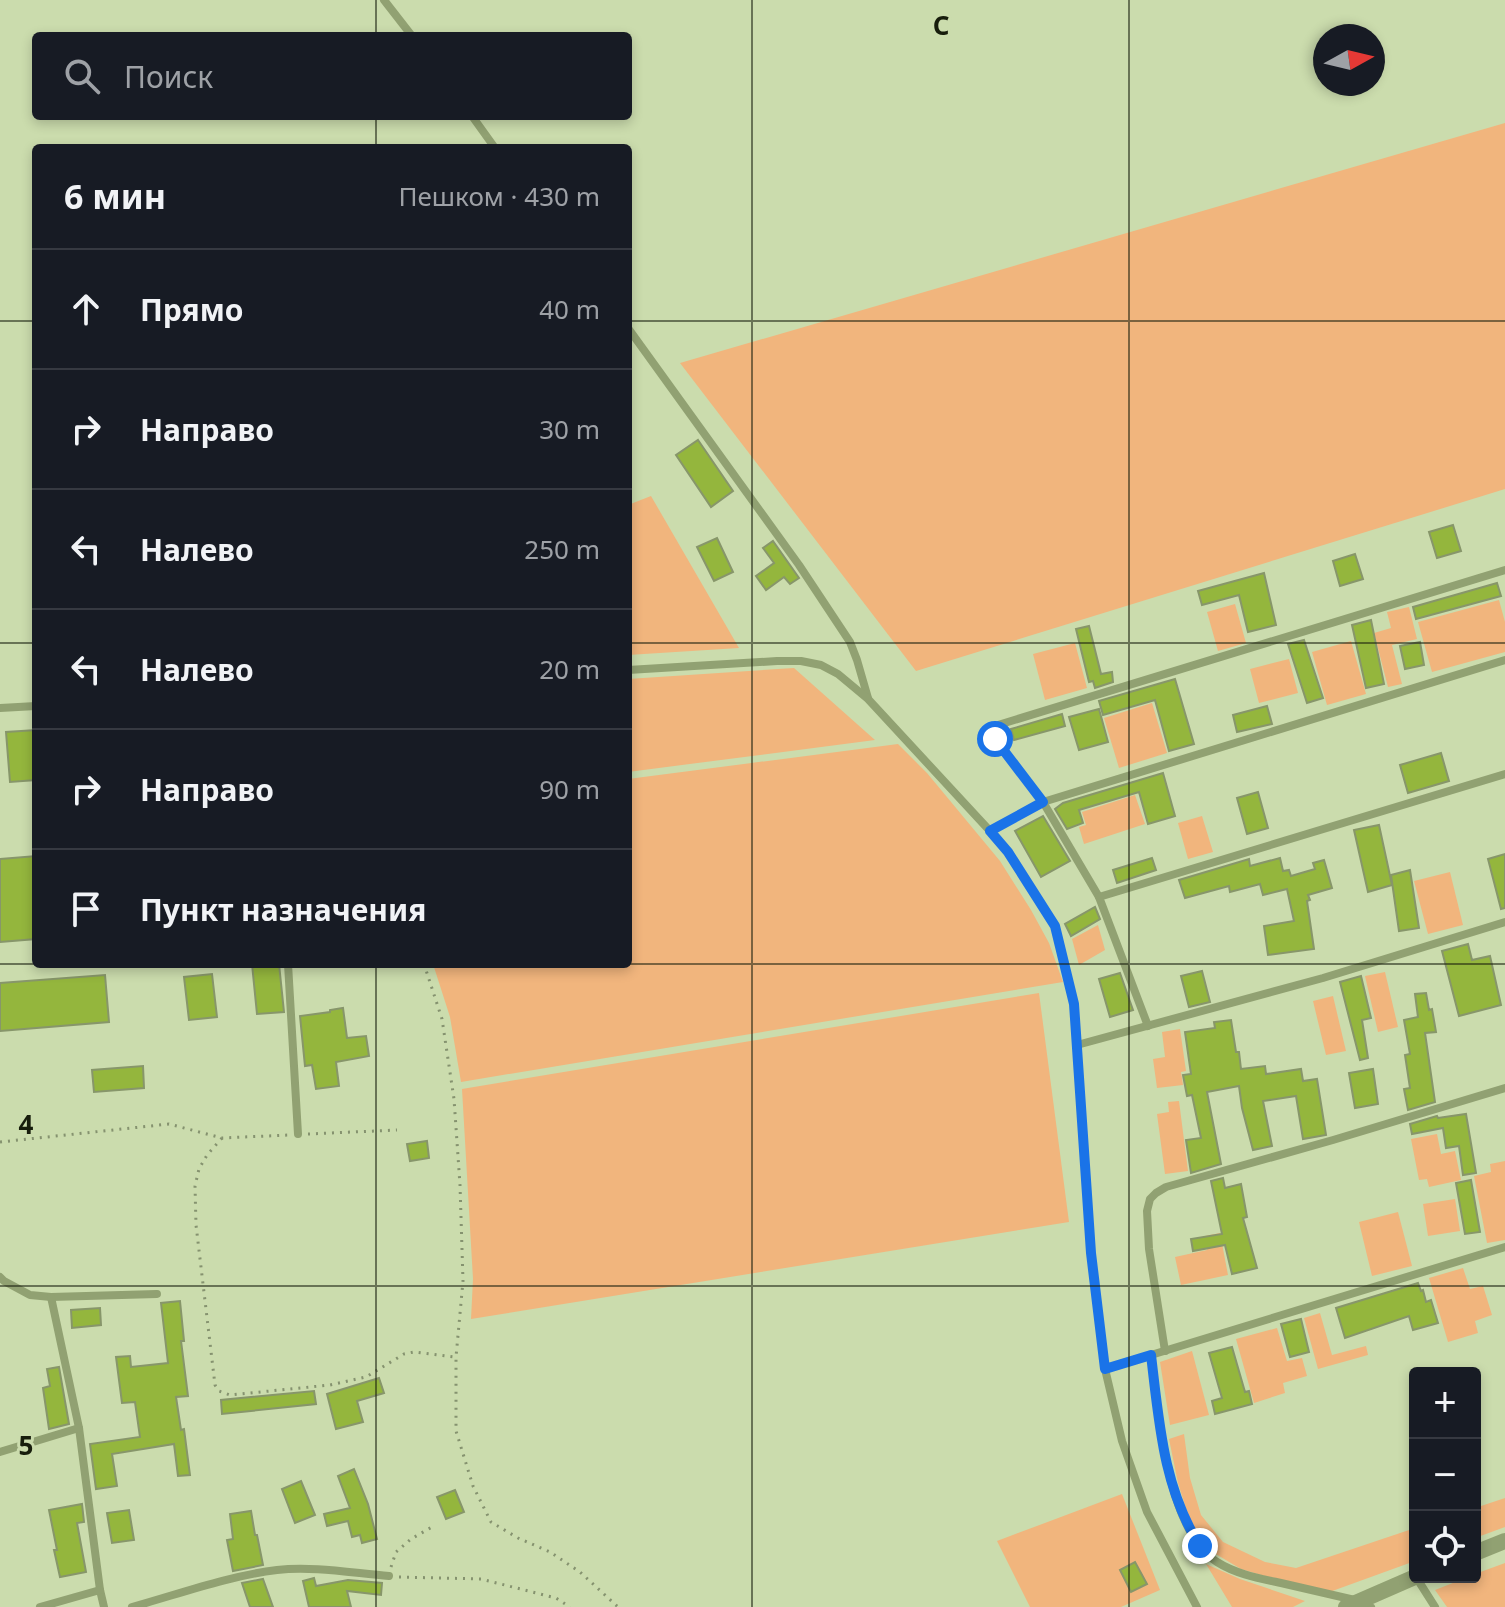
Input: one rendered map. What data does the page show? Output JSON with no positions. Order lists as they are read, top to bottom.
{
  "north": "right",
  "page": {
    "search": "Поиск",
    "heading": ["6 мин", "Пешком · 430 m"],
    "list": [
      ["Прямо", "40 m"],
      ["Направо", "30 m"],
      ["Налево", "250 m"],
      ["Налево", "20 m"],
      ["Направо", "90 m"],
      "Пункт назначения"
    ],
    "map_buttons": ["+", "−"]
  },
  "grid": {
    "columns": ["C"],
    "rows": ["4", "5"]
  }
}
